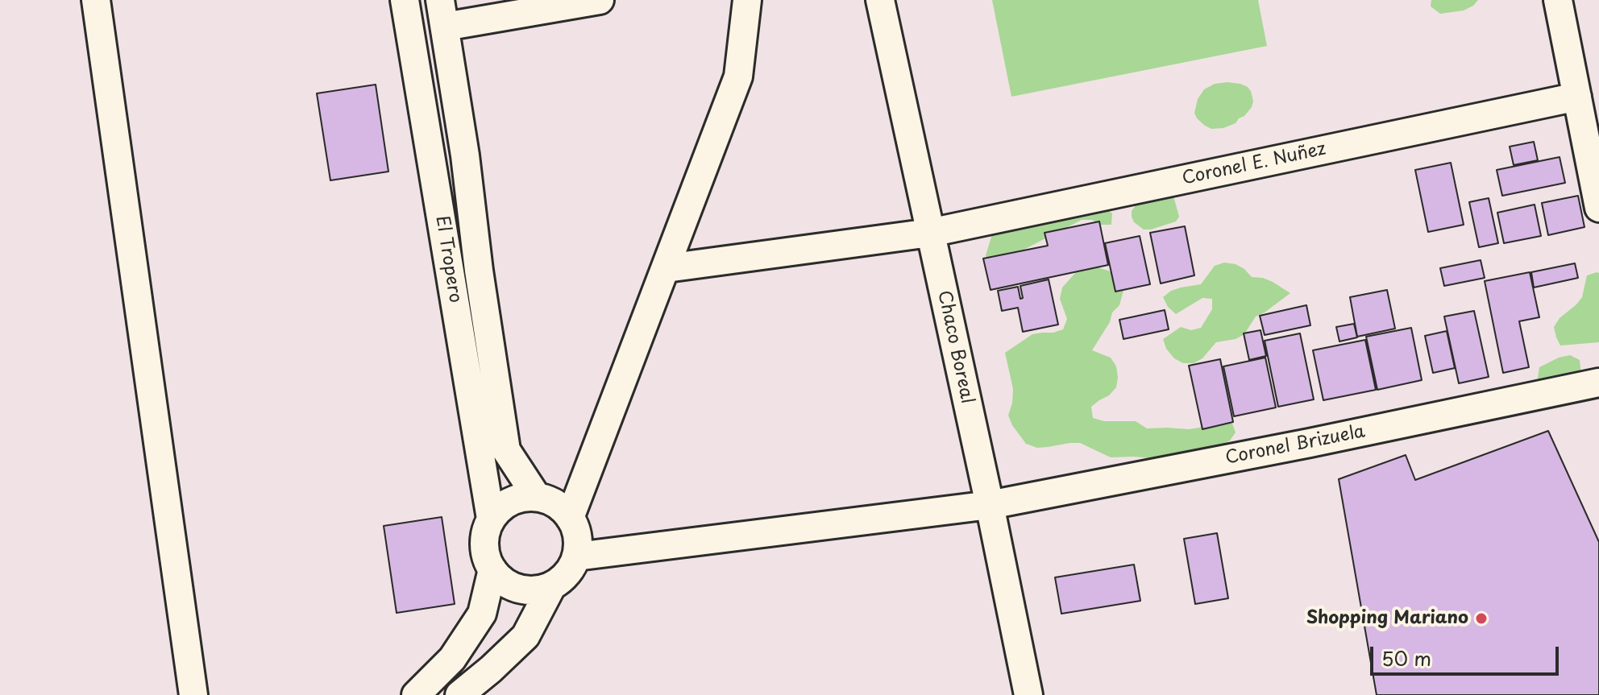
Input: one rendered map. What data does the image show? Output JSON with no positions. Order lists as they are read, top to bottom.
{
  "streets": {
    "street": [
      "Coronel E. Nuñez",
      "El Tropero",
      "Chaco Boreal",
      "Coronel Brizuela"
    ]
  },
  "crossings": [
    ["Coronel E. Nuñez", "Chaco Boreal"],
    ["El Tropero", "Coronel Brizuela"],
    ["Chaco Boreal", "Coronel Brizuela"]
  ],
  "places": ["Shopping Mariano"],
  "scale_bar": "50 m"
}
